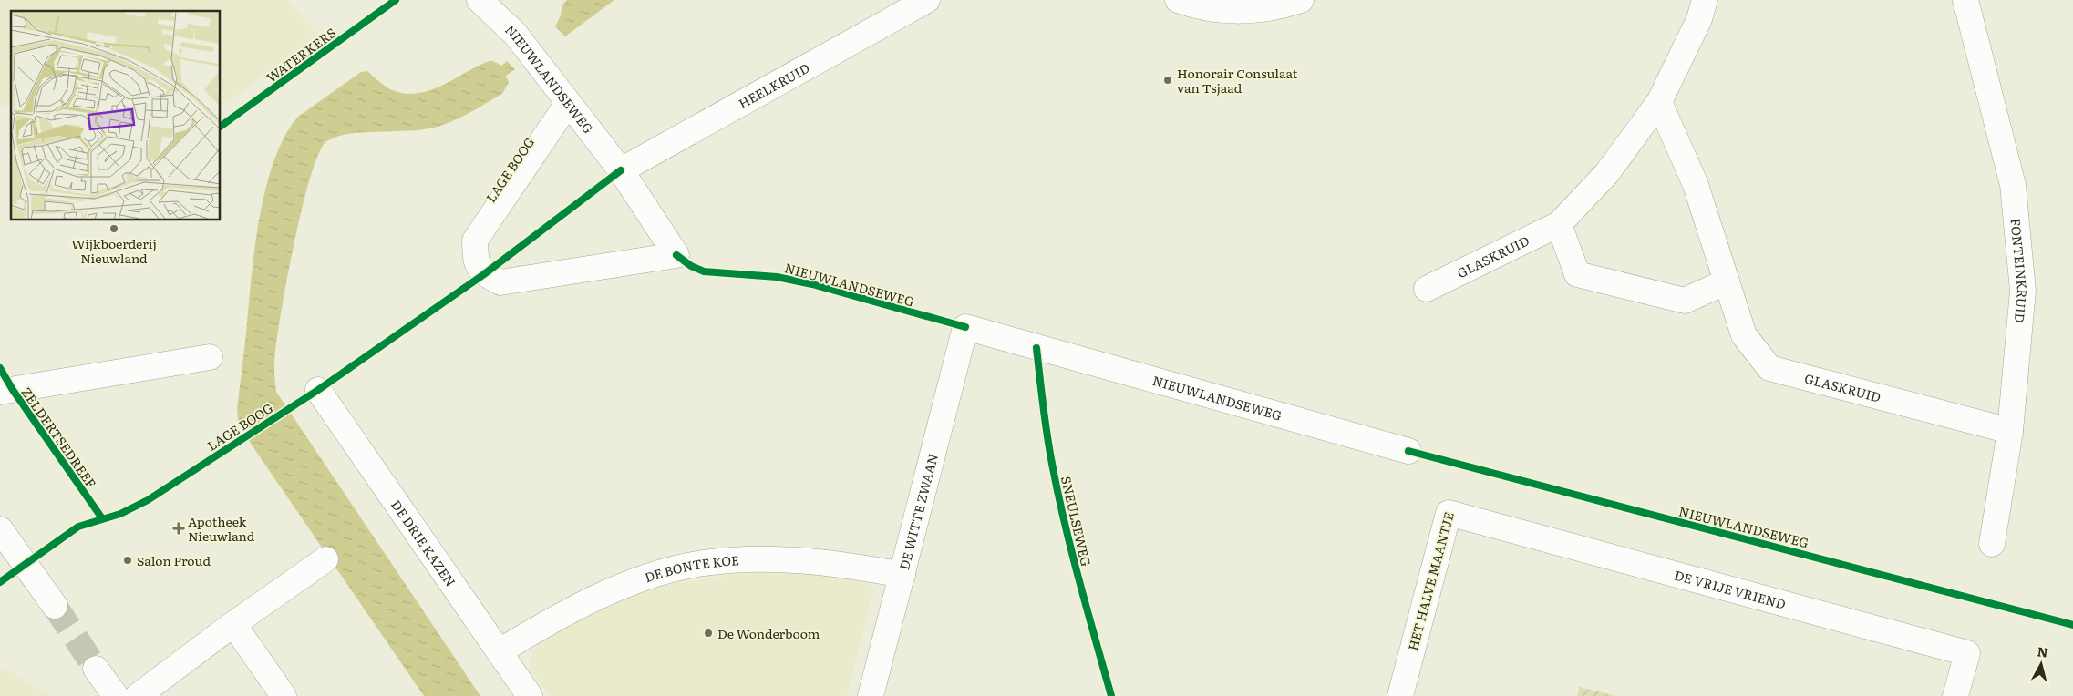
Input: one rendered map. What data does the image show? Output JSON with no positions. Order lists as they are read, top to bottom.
{
  "streets": {
    "street": [
      "NIEUWLANDSEWEG",
      "HEELKRUID",
      "LAGE BOOG",
      "GLASKRUID",
      "FONTEINKRUID",
      "ZELDERTSEDREEF",
      "DE WITTE ZWAAN",
      "DE DRIE KAZEN",
      "DE BONTE KOE",
      "HET HALVE MAANTJE",
      "DE VRIJE VRIEND"
    ],
    "cycle path": ["WATERKERS", "SNEULSEWEG"]
  },
  "crossings": [
    ["NIEUWLANDSEWEG", "HEELKRUID"],
    ["NIEUWLANDSEWEG", "LAGE BOOG"],
    ["NIEUWLANDSEWEG", "DE WITTE ZWAAN"],
    ["GLASKRUID", "FONTEINKRUID"],
    ["DE WITTE ZWAAN", "DE BONTE KOE"],
    ["DE DRIE KAZEN", "DE BONTE KOE"],
    ["HET HALVE MAANTJE", "DE VRIJE VRIEND"]
  ],
  "places": {
    "other": [
      "Honorair Consulaat van Tsjaad",
      "Wijkboerderij Nieuwland",
      "Salon Proud",
      "De Wonderboom"
    ],
    "health": ["Apotheek Nieuwland"]
  },
  "north": "top"
}
